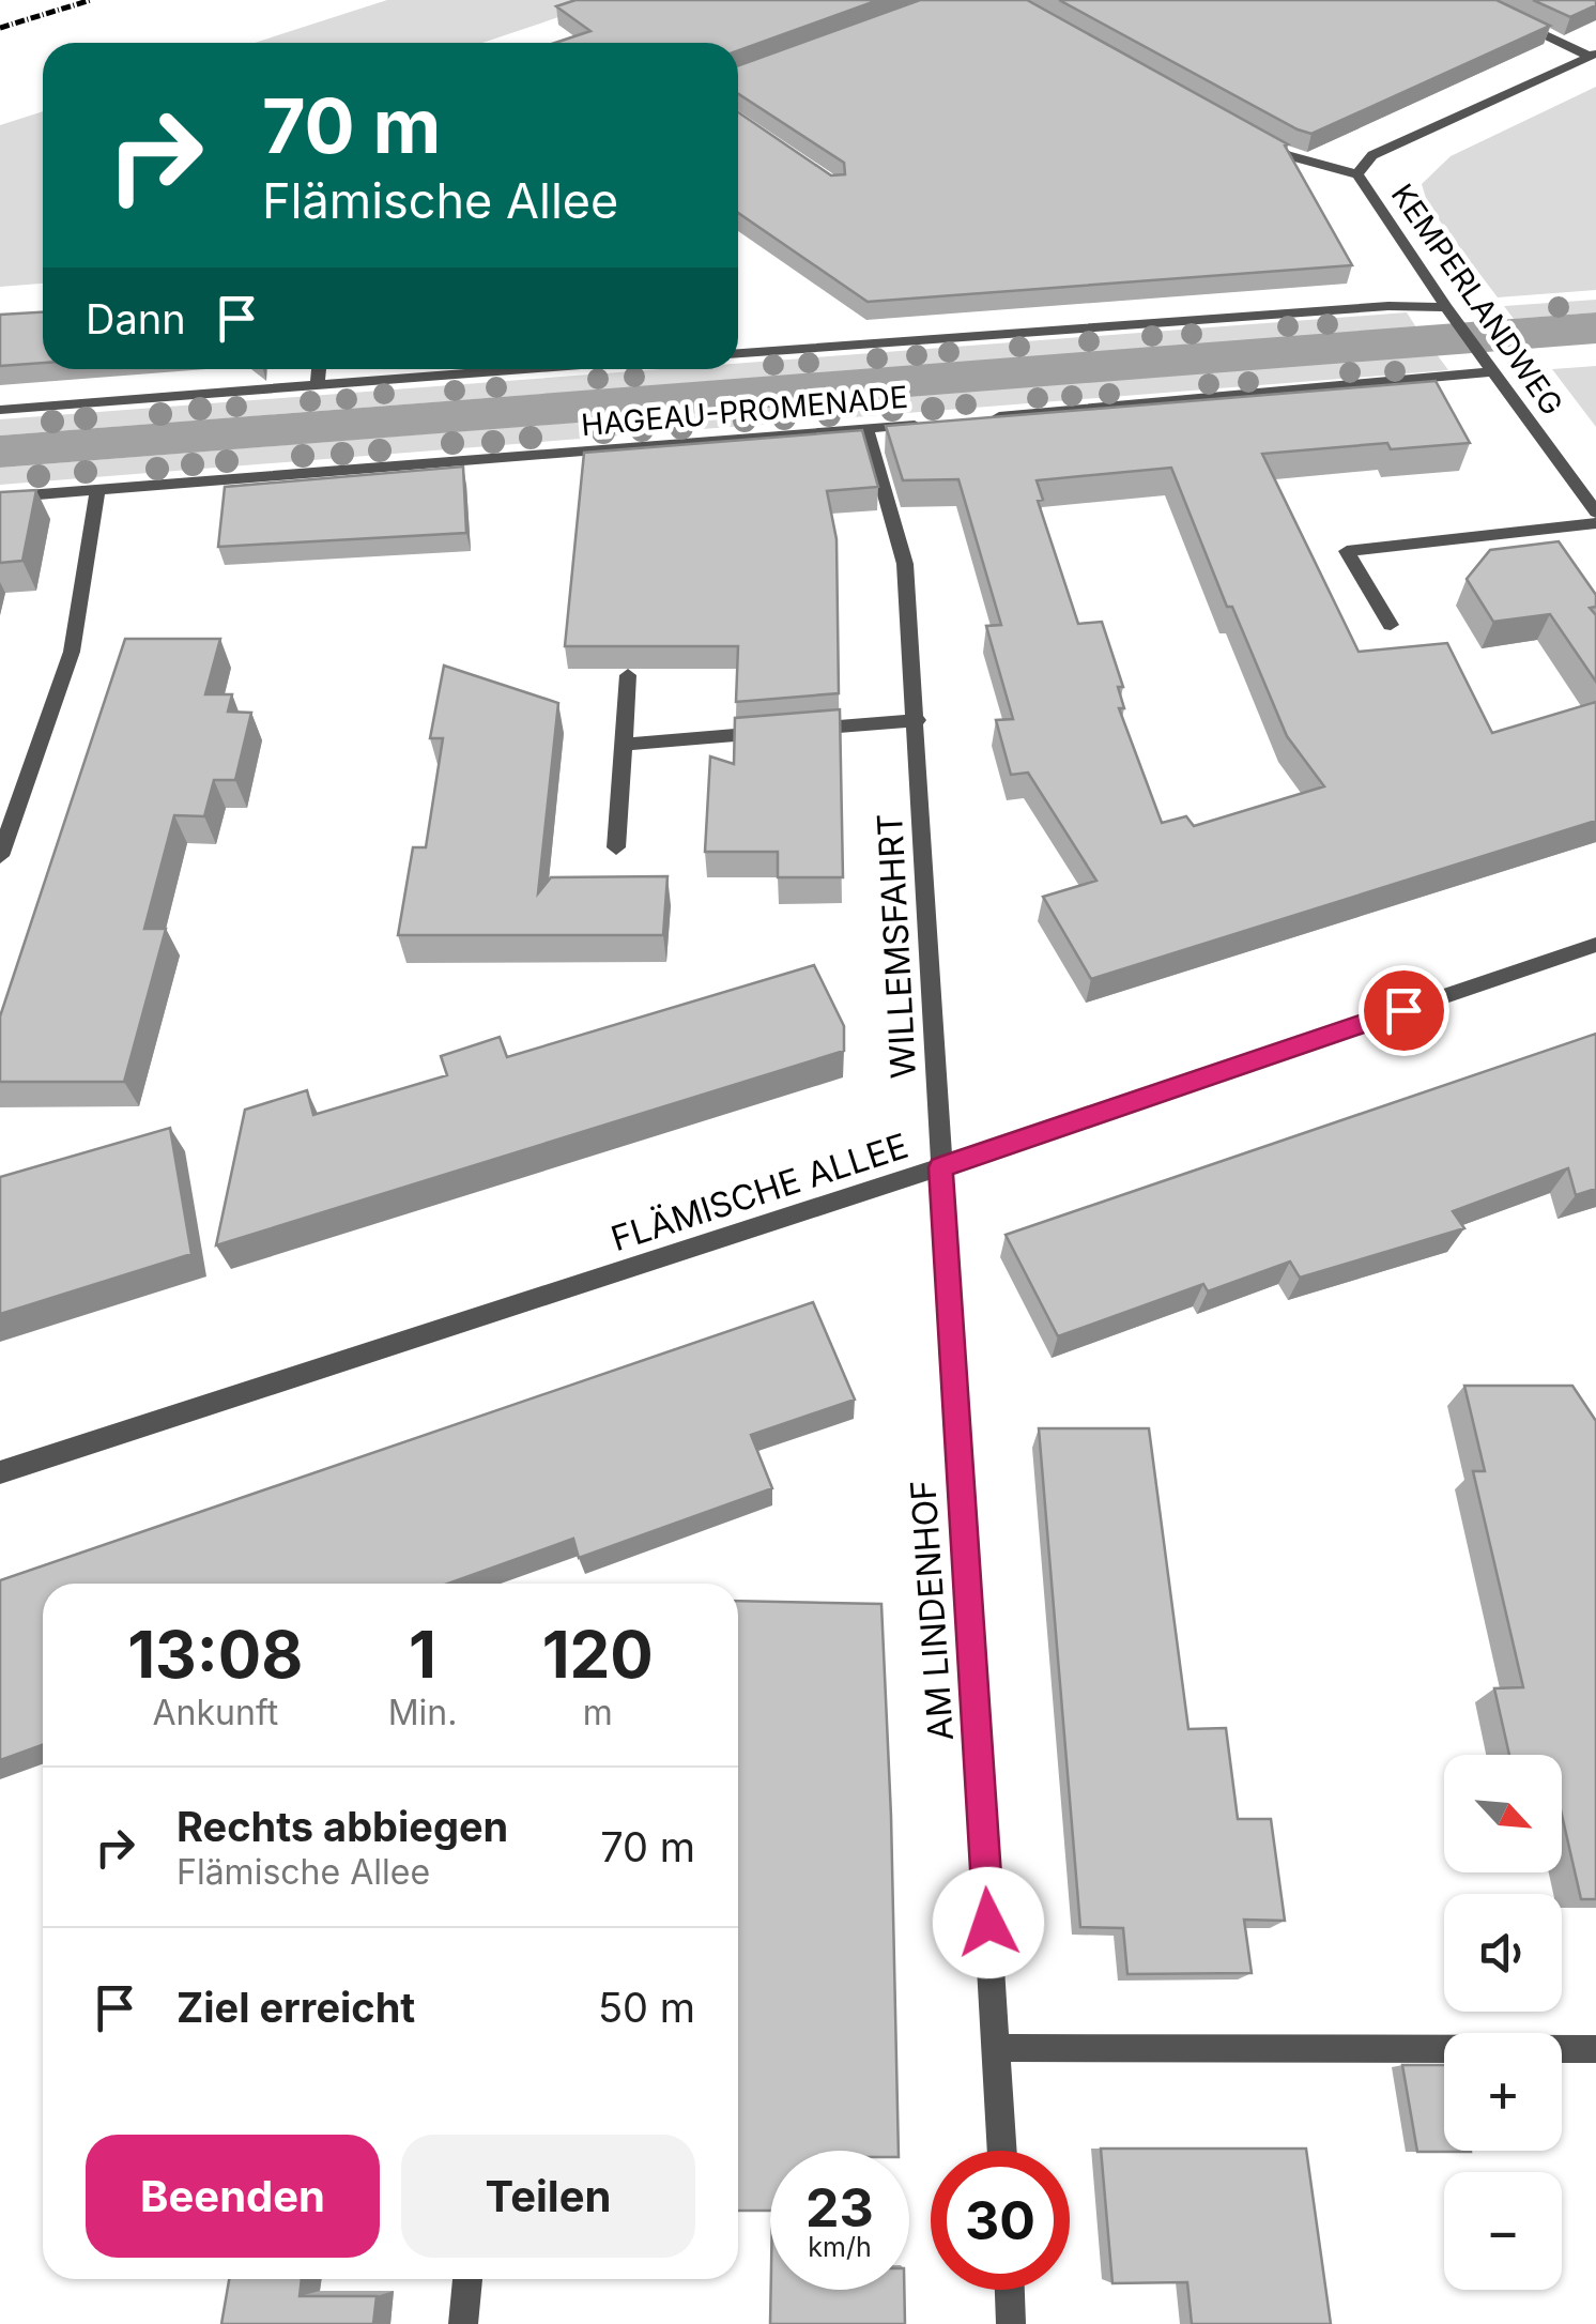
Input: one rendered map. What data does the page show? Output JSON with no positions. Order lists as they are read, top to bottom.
{
  "streets": {
    "street": [
      "KEMPERLANDWEG",
      "HAGEAU-PROMENADE",
      "WILLEMSFAHRT",
      "FLÄMISCHE ALLEE",
      "AM LINDENHOF"
    ]
  },
  "crossings": [
    ["KEMPERLANDWEG", "HAGEAU-PROMENADE"],
    ["HAGEAU-PROMENADE", "WILLEMSFAHRT"],
    ["WILLEMSFAHRT", "FLÄMISCHE ALLEE"],
    ["WILLEMSFAHRT", "AM LINDENHOF"],
    ["FLÄMISCHE ALLEE", "AM LINDENHOF"]
  ],
  "north": "bottom right",
  "page": {
    "turn": ["70 m", "Flämische Allee"],
    "then": "Dann",
    "eta": [
      "13:08",
      "Ankunft",
      "1",
      "Min.",
      "120",
      "m"
    ],
    "map_buttons": ["+", "−"],
    "list": [
      {
        "name": "Rechts abbiegen",
        "note": "Flämische Allee",
        "value": "70 m"
      },
      {
        "name": "Ziel erreicht",
        "value": "50 m"
      }
    ],
    "buttons": ["Beenden", "Teilen"],
    "speed": "23 km/h",
    "limit": "30"
  }
}
